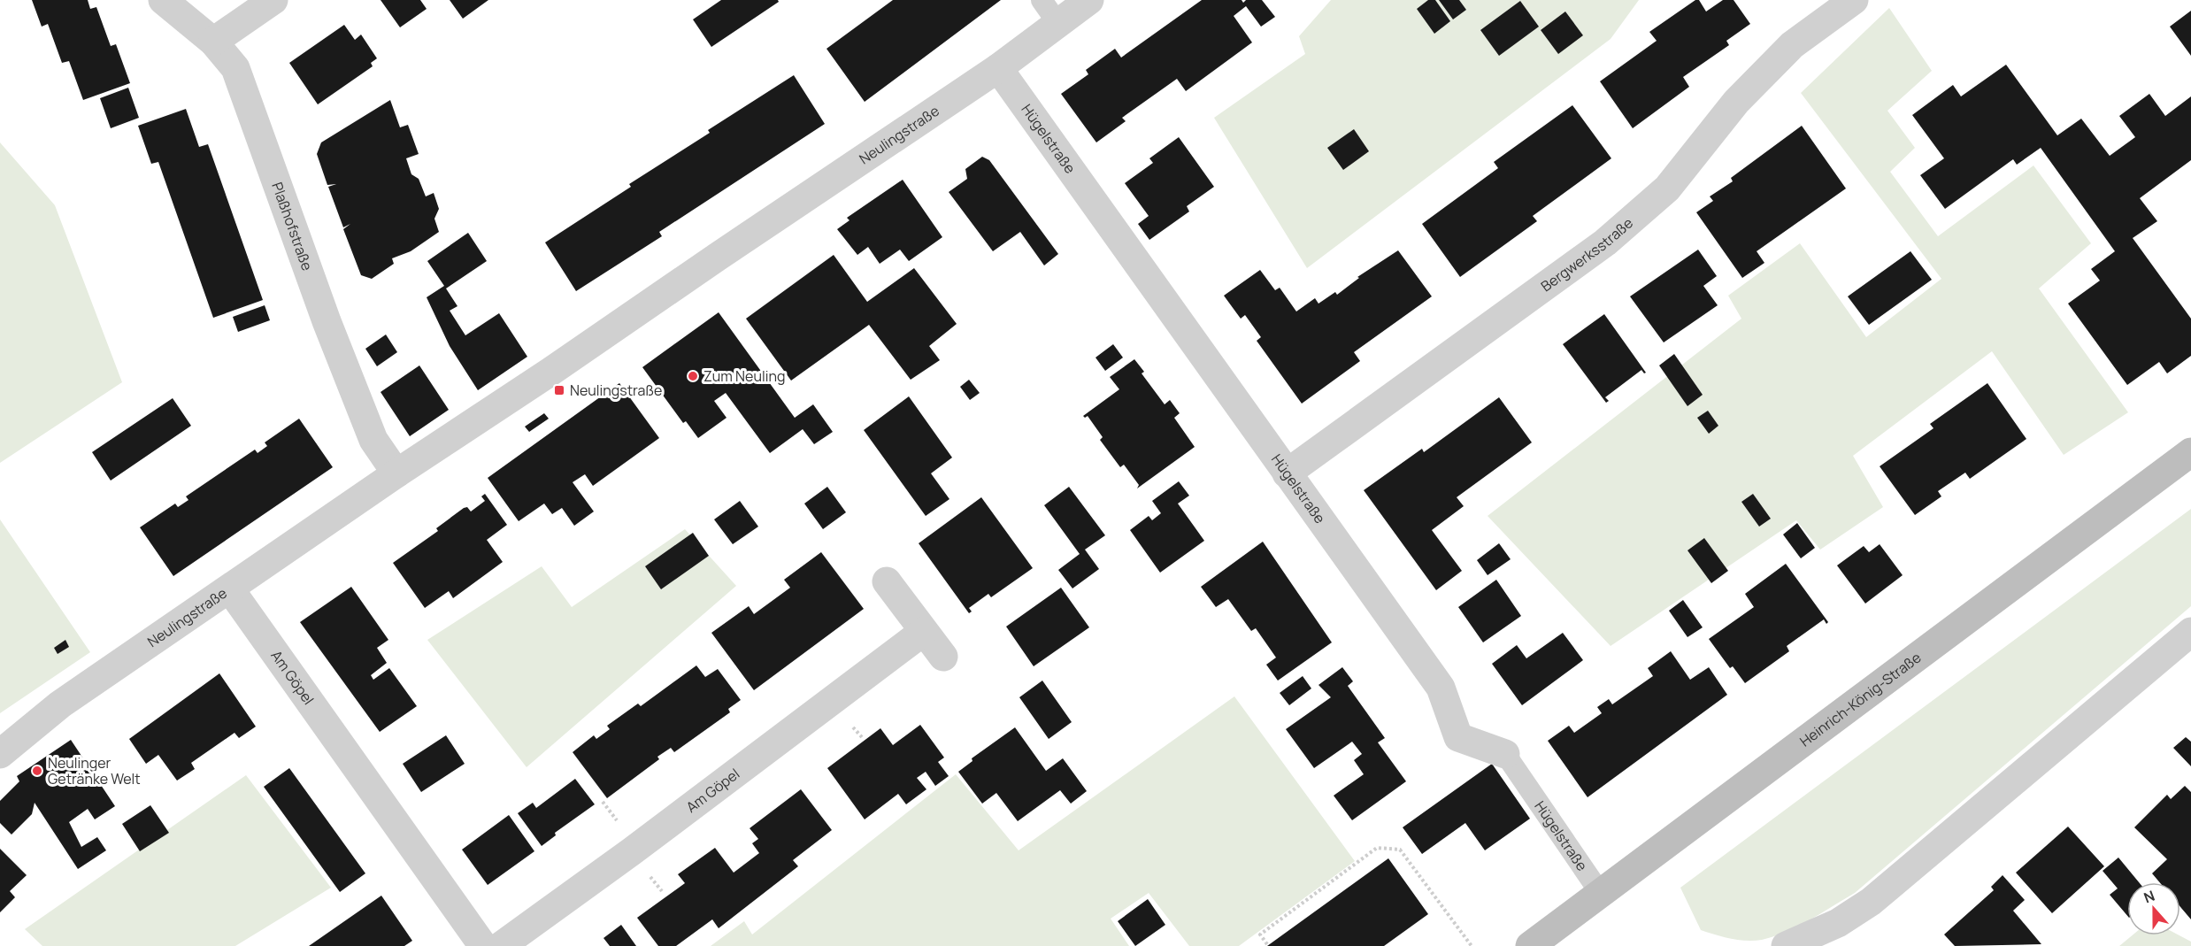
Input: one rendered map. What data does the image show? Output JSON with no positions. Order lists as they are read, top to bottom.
{
  "streets": {
    "main road": ["Heinrich-König-Straße"],
    "street": [
      "Neulingstraße",
      "Hügelstraße",
      "Plaßhofstraße",
      "Bergwerksstraße",
      "Am Göpel"
    ]
  },
  "crossings": [
    ["Neulingstraße", "Hügelstraße"],
    ["Neulingstraße", "Plaßhofstraße"],
    ["Neulingstraße", "Am Göpel"],
    ["Hügelstraße", "Bergwerksstraße"],
    ["Hügelstraße", "Heinrich-König-Straße"]
  ],
  "places": {
    "other": ["Zum Neuling", "Neulinger Getränke Welt"],
    "transit": ["Neulingstraße"]
  },
  "north": "top"
}
